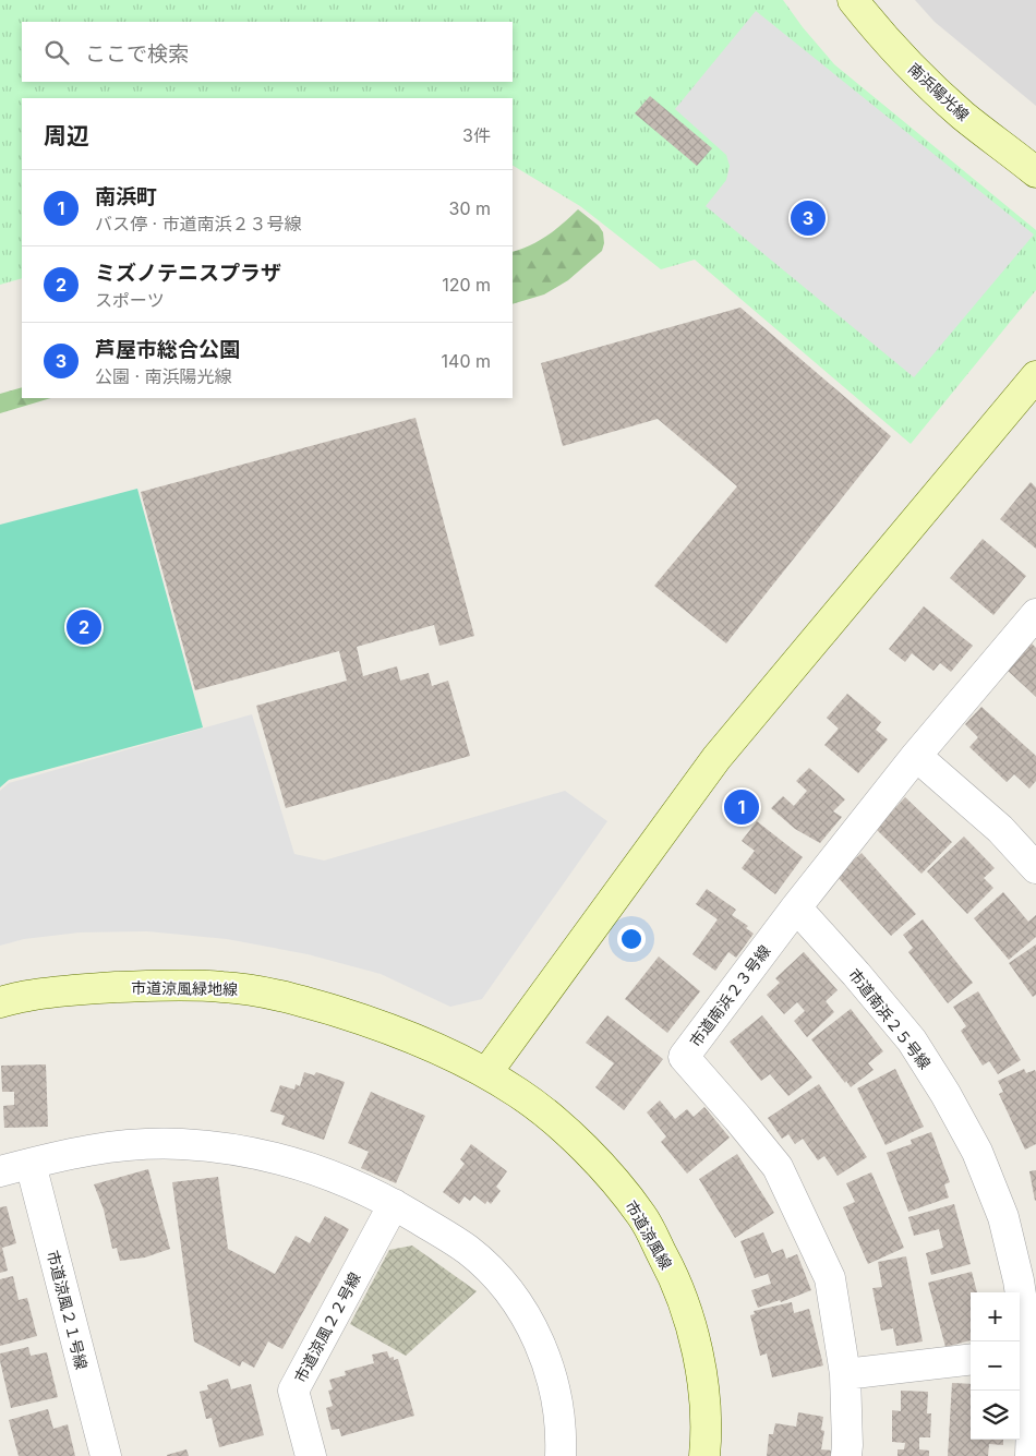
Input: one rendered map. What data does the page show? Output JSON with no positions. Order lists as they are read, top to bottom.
{
  "streets": {
    "street": [
      "南浜陽光線",
      "市道涼風緑地線",
      "市道南浜２３号線",
      "市道南浜２５号線",
      "市道涼風線",
      "市道涼風２１号線",
      "市道涼風２２号線"
    ]
  },
  "crossings": [
    ["市道涼風緑地線", "市道涼風線"],
    ["市道南浜２３号線", "市道南浜２５号線"]
  ],
  "page": {
    "search": "ここで検索",
    "heading": ["周辺", "3件"],
    "list": [
      {
        "mark": "1",
        "name": "南浜町",
        "note": "バス停 · 市道南浜２３号線",
        "value": "30 m"
      },
      {
        "mark": "2",
        "name": "ミズノテニスプラザ",
        "note": "スポーツ",
        "value": "120 m"
      },
      {
        "mark": "3",
        "name": "芦屋市総合公園",
        "note": "公園 · 南浜陽光線",
        "value": "140 m"
      }
    ],
    "pins": ["3", "2", "1"],
    "map_buttons": ["+", "−"]
  }
}
